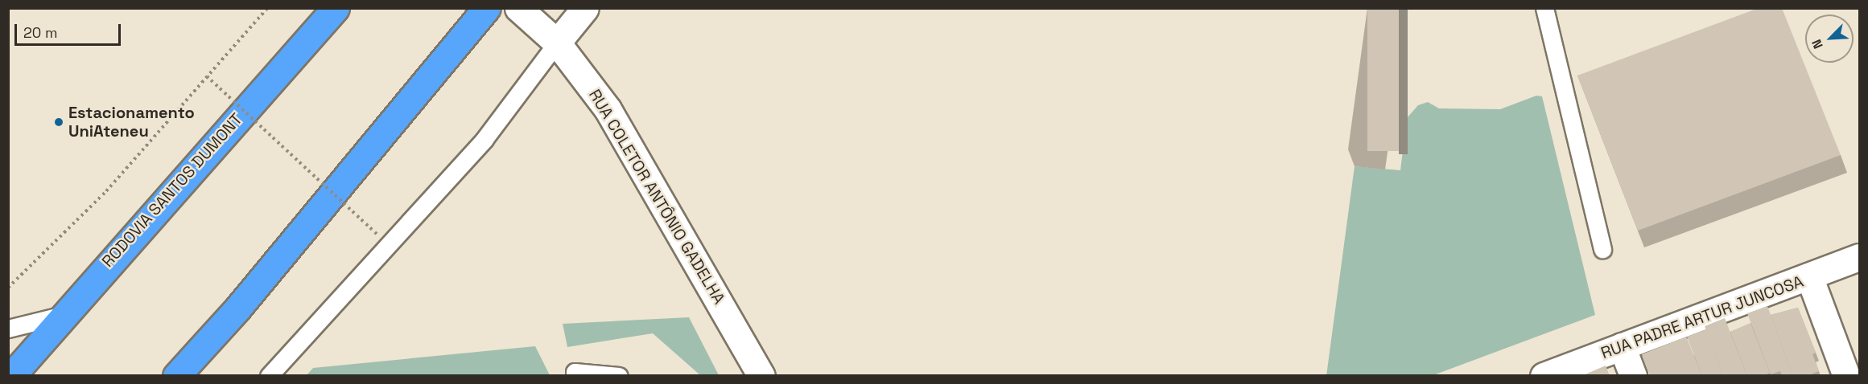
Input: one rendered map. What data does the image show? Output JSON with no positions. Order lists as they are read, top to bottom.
{
  "streets": {
    "highway": ["RODOVIA SANTOS DUMONT"],
    "street": ["RUA COLETOR ANTÔNIO GADELHA", "RUA PADRE ARTUR JUNCOSA"]
  },
  "places": ["Estacionamento UniAteneu"],
  "scale_bar": "20 m",
  "north": "bottom left"
}
